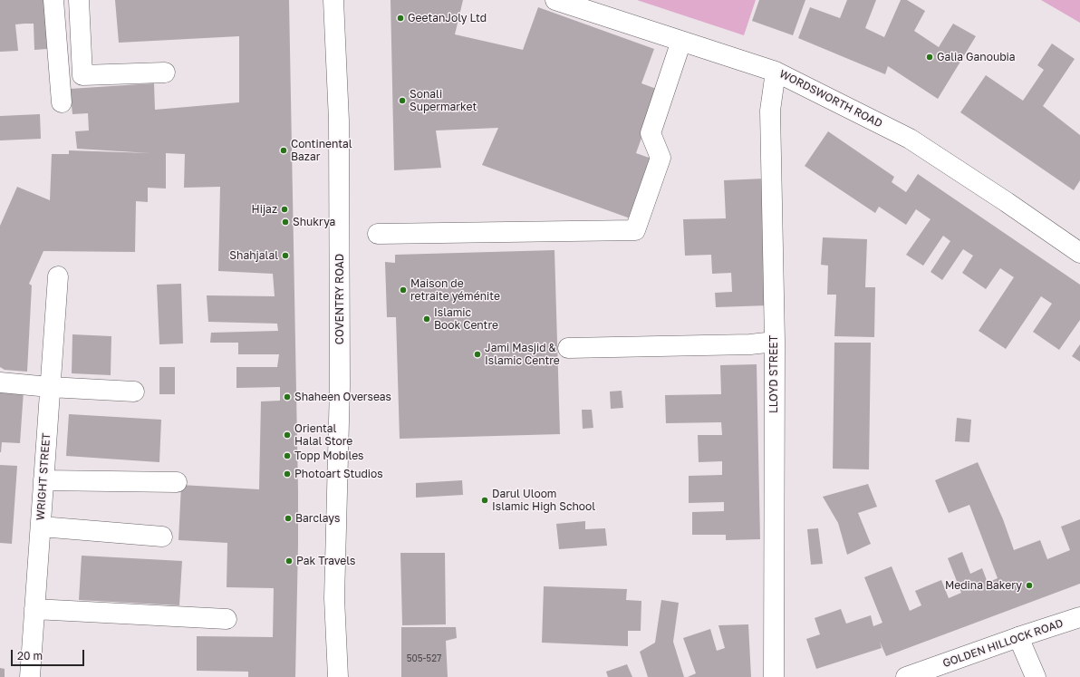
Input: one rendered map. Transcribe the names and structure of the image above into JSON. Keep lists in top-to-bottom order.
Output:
{
  "streets": {
    "street": [
      "WORDSWORTH ROAD",
      "COVENTRY ROAD",
      "LLOYD STREET",
      "WRIGHT STREET",
      "GOLDEN HILLOCK ROAD"
    ]
  },
  "crossings": [
    ["WORDSWORTH ROAD", "LLOYD STREET"]
  ],
  "places": [
    "GeetanJoly Ltd",
    "Galia Ganoubia",
    "Sonali Supermarket",
    "Continental Bazar",
    "Hijaz",
    "Shukrya",
    "Shahjalal",
    "Maison de retraite yéménite",
    "Islamic Book Centre",
    "Jami Masjid & Islamic Centre",
    "Shaheen Overseas",
    "Oriental Halal Store",
    "Topp Mobiles",
    "Photoart Studios",
    "Darul Uloom Islamic High School",
    "Barclays",
    "Pak Travels",
    "Medina Bakery"
  ],
  "house_numbers": ["505-527"],
  "scale_bar": "20 m"
}
